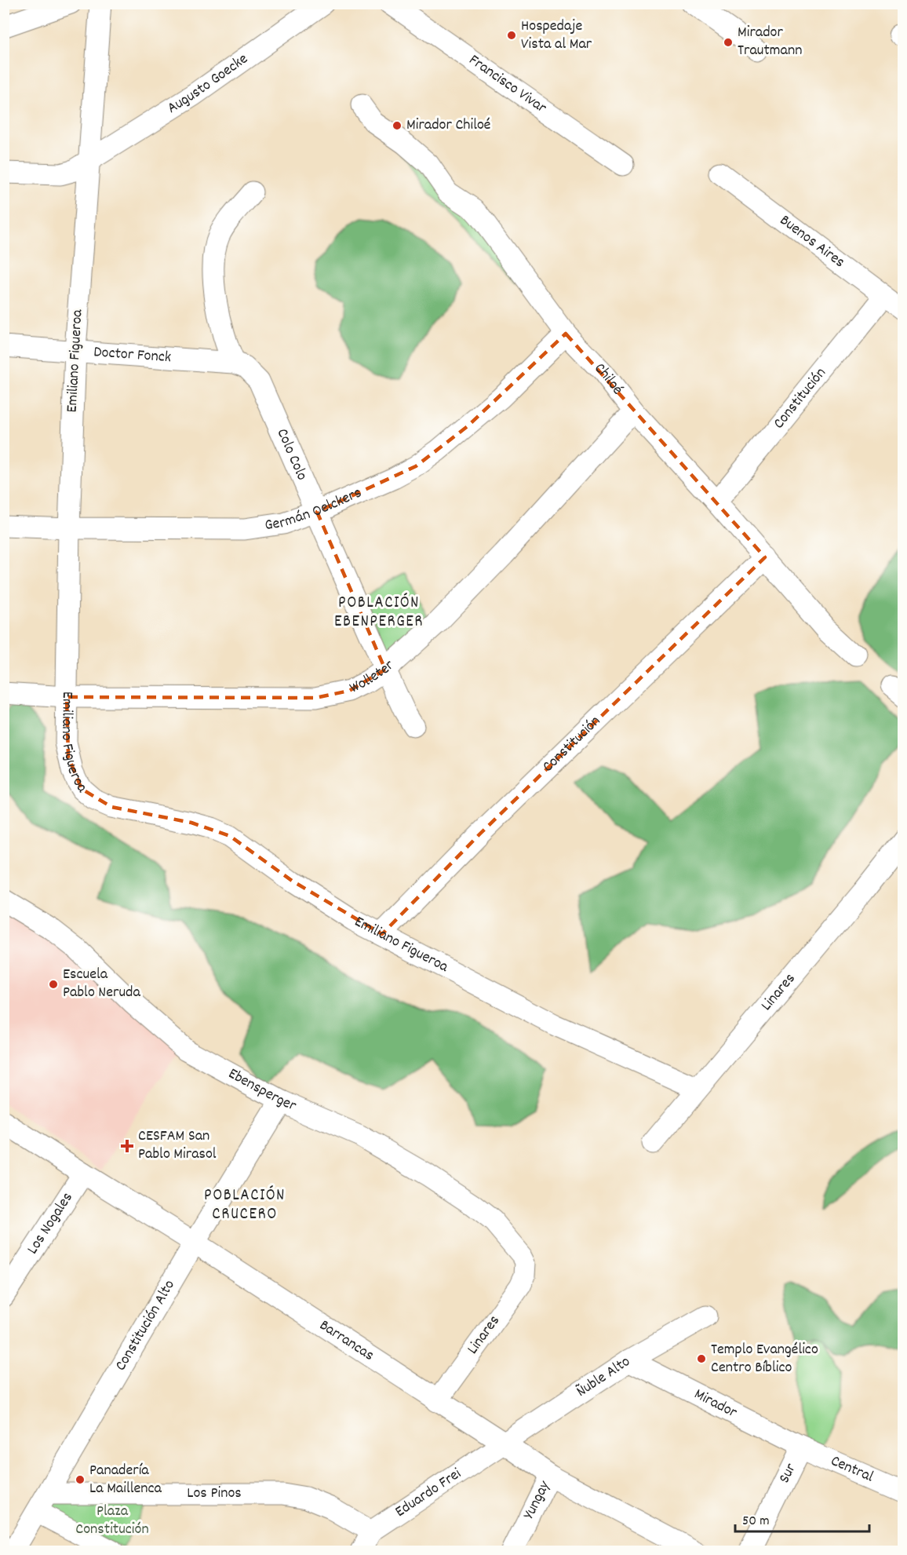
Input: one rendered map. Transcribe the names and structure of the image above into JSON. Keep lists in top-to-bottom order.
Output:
{
  "streets": {
    "street": [
      "Augusto Goecke",
      "Francisco Vivar",
      "Buenos Aires",
      "Doctor Fonck",
      "Emiliano Figueroa",
      "Chiloé",
      "Constitución",
      "Colo Colo",
      "Germán Oelckers",
      "Wolleter",
      "Linares",
      "Ebensperger",
      "Los Nogales",
      "Constitución Alto",
      "Barrancas",
      "Ñuble Alto",
      "Mirador",
      "Central",
      "Sur",
      "Los Pinos",
      "Eduardo Frei",
      "Yungay"
    ]
  },
  "crossings": [
    ["Augusto Goecke", "Emiliano Figueroa"],
    ["Buenos Aires", "Constitución"],
    ["Doctor Fonck", "Emiliano Figueroa"],
    ["Doctor Fonck", "Colo Colo"],
    ["Emiliano Figueroa", "Constitución"],
    ["Emiliano Figueroa", "Germán Oelckers"],
    ["Emiliano Figueroa", "Wolleter"],
    ["Emiliano Figueroa", "Linares"],
    ["Chiloé", "Constitución"],
    ["Chiloé", "Germán Oelckers"],
    ["Chiloé", "Wolleter"],
    ["Colo Colo", "Germán Oelckers"],
    ["Colo Colo", "Wolleter"],
    ["Linares", "Ebensperger"],
    ["Linares", "Barrancas"],
    ["Ebensperger", "Constitución Alto"],
    ["Los Nogales", "Barrancas"],
    ["Constitución Alto", "Barrancas"],
    ["Constitución Alto", "Los Pinos"],
    ["Barrancas", "Ñuble Alto"],
    ["Barrancas", "Eduardo Frei"],
    ["Barrancas", "Yungay"],
    ["Ñuble Alto", "Mirador"],
    ["Ñuble Alto", "Eduardo Frei"],
    ["Mirador", "Central"],
    ["Mirador", "Sur"],
    ["Central", "Sur"],
    ["Los Pinos", "Eduardo Frei"]
  ],
  "districts": ["POBLACIÓN EBENPERGER", "POBLACIÓN CRUCERO"],
  "parks": ["Plaza Constitución"],
  "places": {
    "other": [
      "Hospedaje Vista al Mar",
      "Mirador Trautmann",
      "Mirador Chiloé",
      "Escuela Pablo Neruda",
      "Templo Evangélico Centro Bíblico",
      "Panadería La Maillenca"
    ],
    "health": ["CESFAM San Pablo Mirasol"]
  },
  "scale_bar": "50 m"
}
